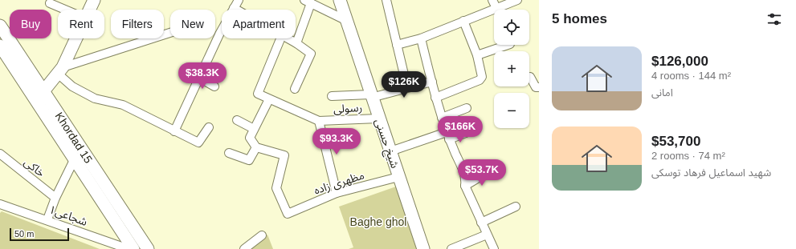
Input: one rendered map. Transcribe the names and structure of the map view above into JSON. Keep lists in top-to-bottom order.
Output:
{
  "streets": {
    "main road": ["Khordad 15", "شیخ حسنی"],
    "street": [
      "رسولی",
      "خاکی",
      "مظهری زاده",
      "شجاعی۱"
    ]
  },
  "crossings": [
    ["رسولی", "شیخ حسنی"],
    ["شیخ حسنی", "مظهری زاده"]
  ],
  "parks": ["Baghe ghol"],
  "scale_bar": "50 m",
  "page": {
    "heading": "5 homes",
    "map_buttons": ["+", "−"],
    "chip": [
      "Buy",
      "Rent",
      "Filters",
      "New",
      "Apartment"
    ],
    "list": [
      {
        "name": "$126,000",
        "note": "4 rooms · 144 m² · امانی"
      },
      {
        "name": "$53,700",
        "note": "2 rooms · 74 m² · شهید اسماعیل فرهاد توسکی"
      }
    ],
    "price": [
      "$38.3K",
      "$126K",
      "$166K",
      "$93.3K",
      "$53.7K"
    ],
    "scale": "50 m"
  }
}
